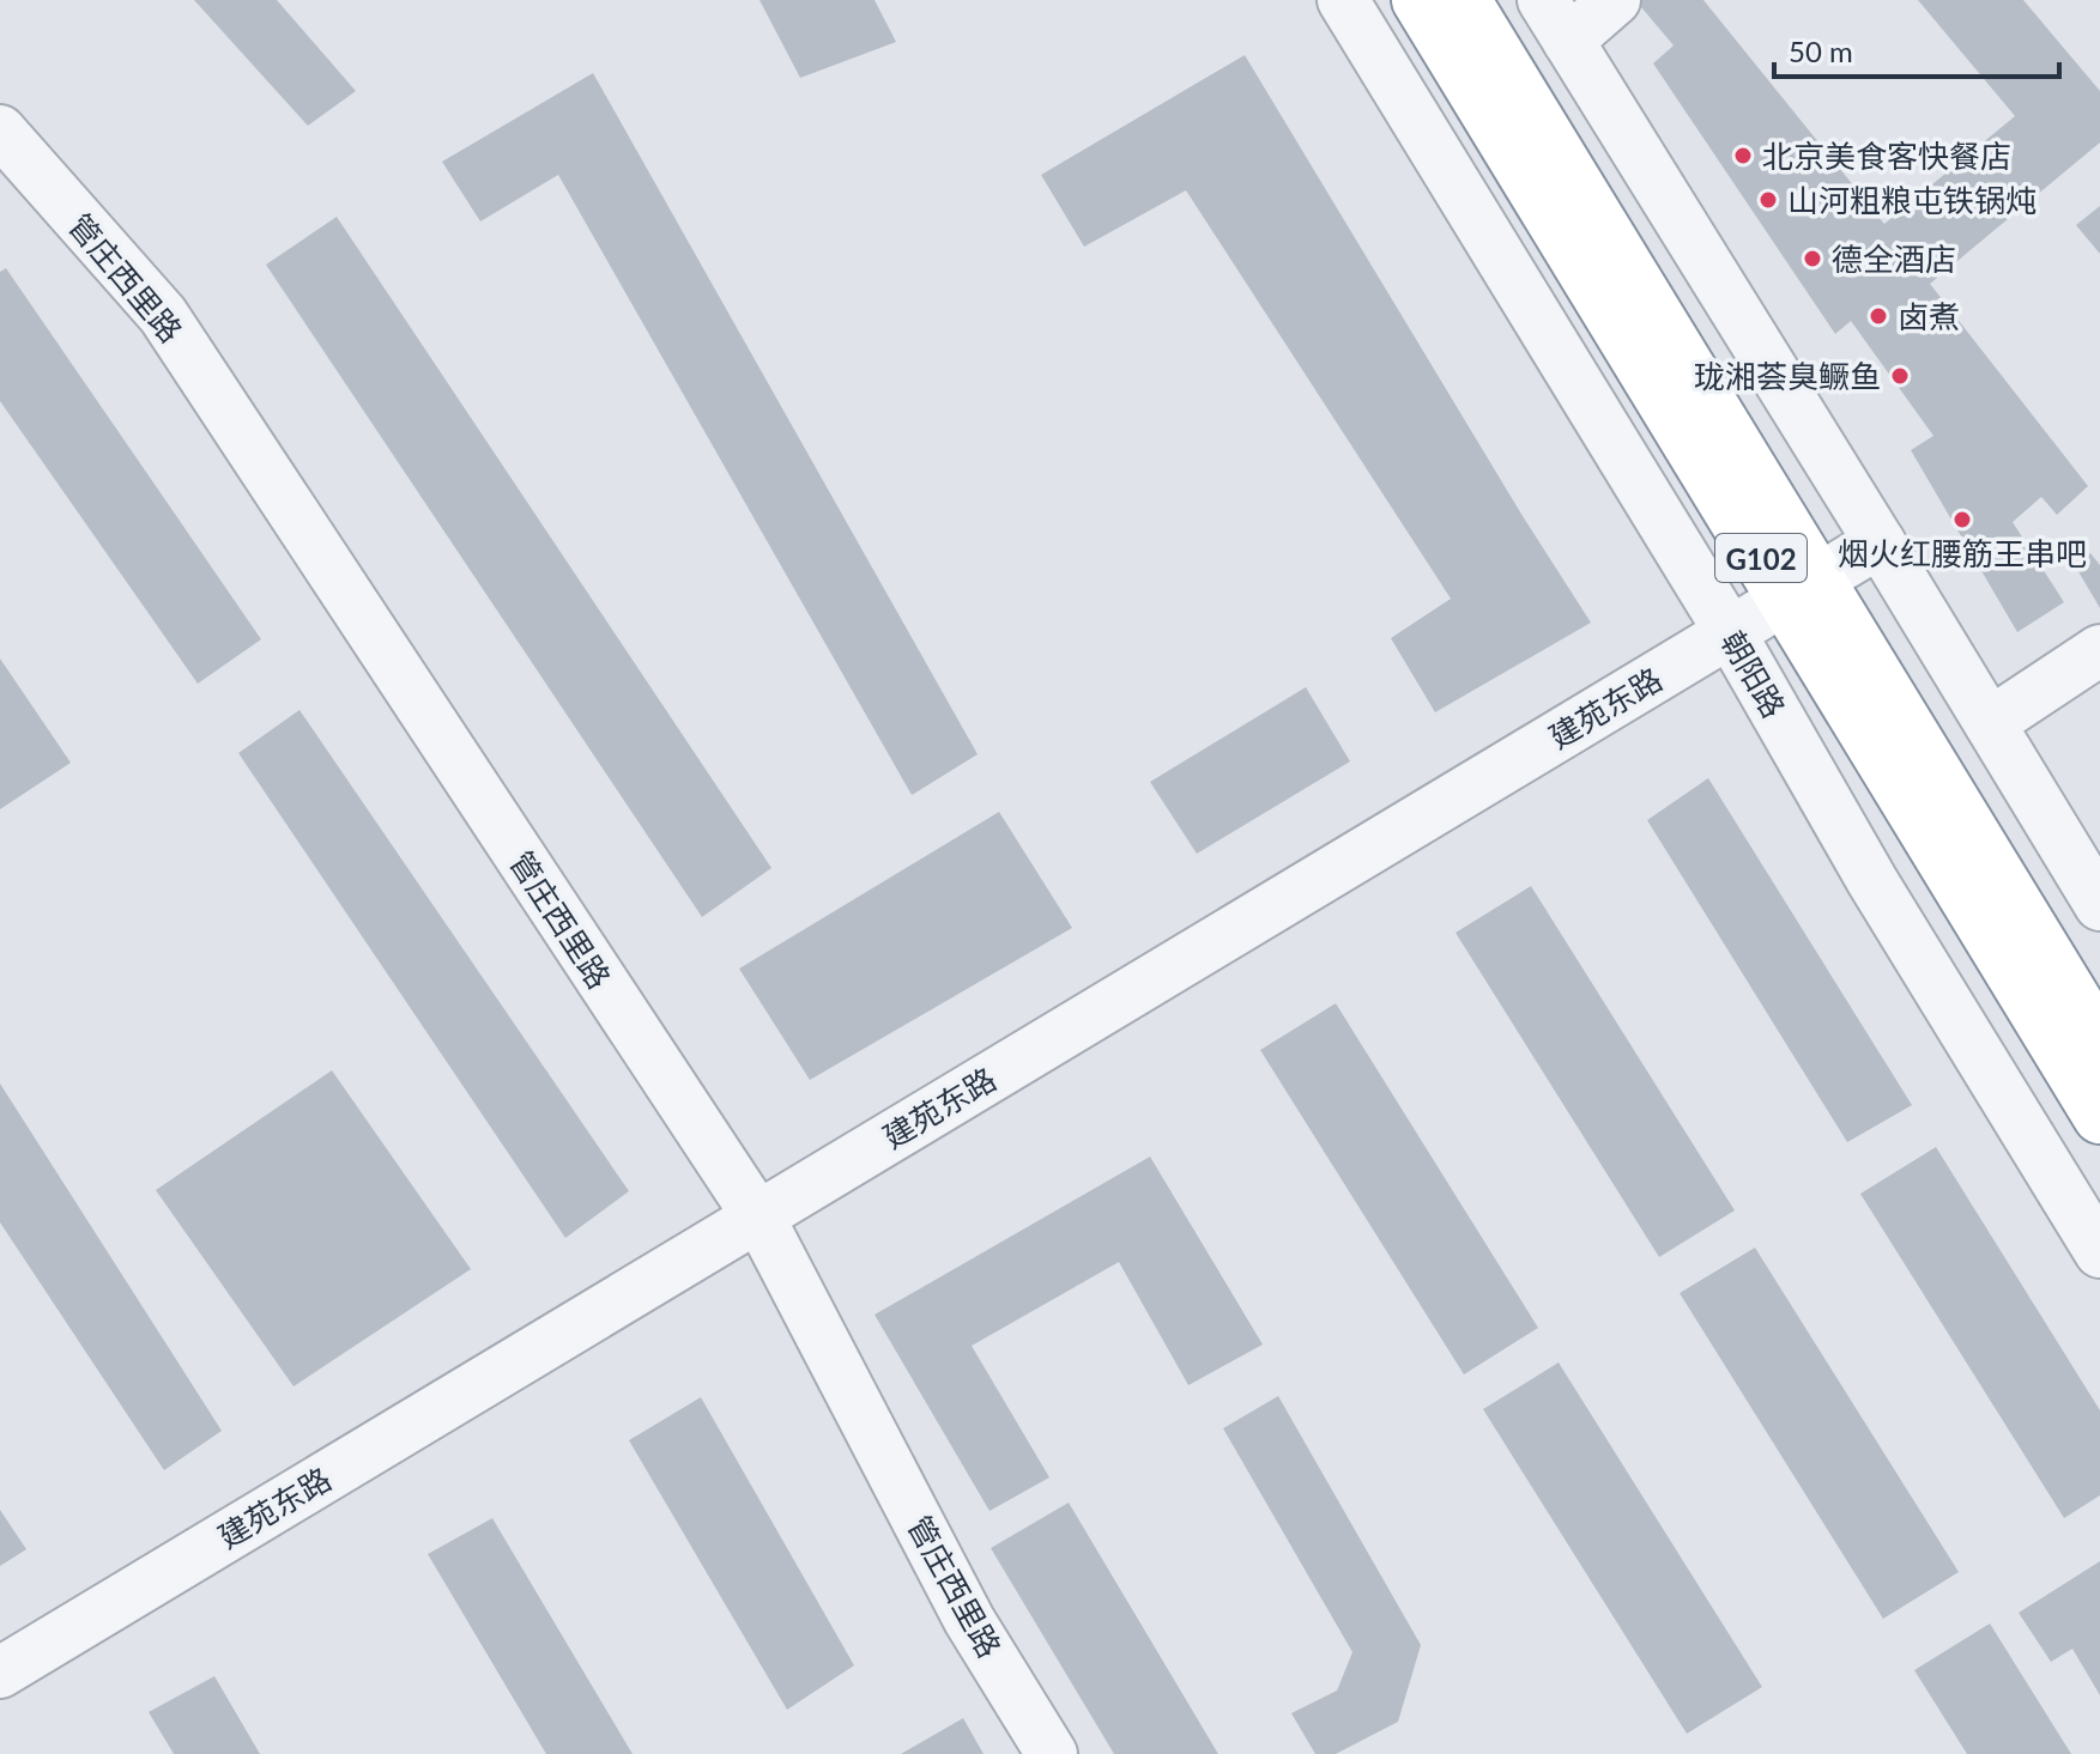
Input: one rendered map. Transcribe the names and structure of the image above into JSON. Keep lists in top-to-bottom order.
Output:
{
  "streets": {
    "highway": ["G102", "朝阳路"],
    "street": ["管庄西里路", "建苑东路"]
  },
  "crossings": [
    ["管庄西里路", "建苑东路"],
    ["朝阳路", "建苑东路"]
  ],
  "places": [
    "北京美食客快餐店",
    "山河粗粮屯铁锅炖",
    "德全酒店",
    "卤煮",
    "珑湘荟臭鳜鱼",
    "烟火红腰筋王串吧"
  ],
  "scale_bar": "50 m"
}
